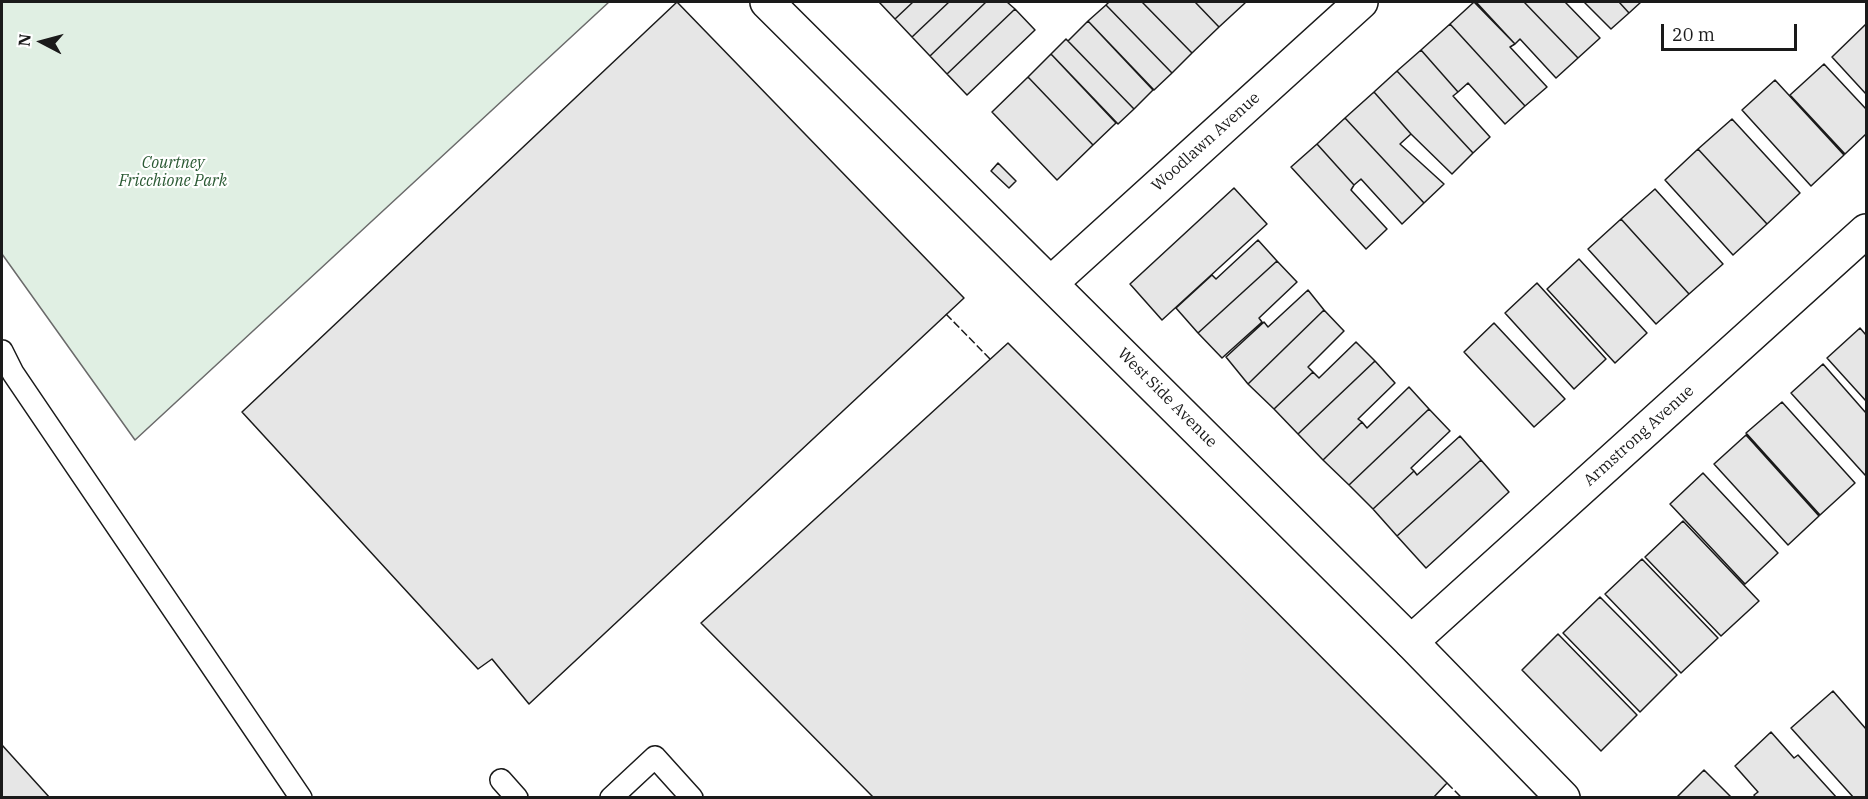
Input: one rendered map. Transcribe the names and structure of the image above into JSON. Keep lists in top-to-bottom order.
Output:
{
  "streets": {
    "main road": ["Woodlawn Avenue", "West Side Avenue", "Armstrong Avenue"]
  },
  "crossings": [
    ["Woodlawn Avenue", "West Side Avenue"],
    ["West Side Avenue", "Armstrong Avenue"]
  ],
  "parks": ["Courtney Fricchione Park"],
  "scale_bar": "20 m",
  "north": "left"
}
